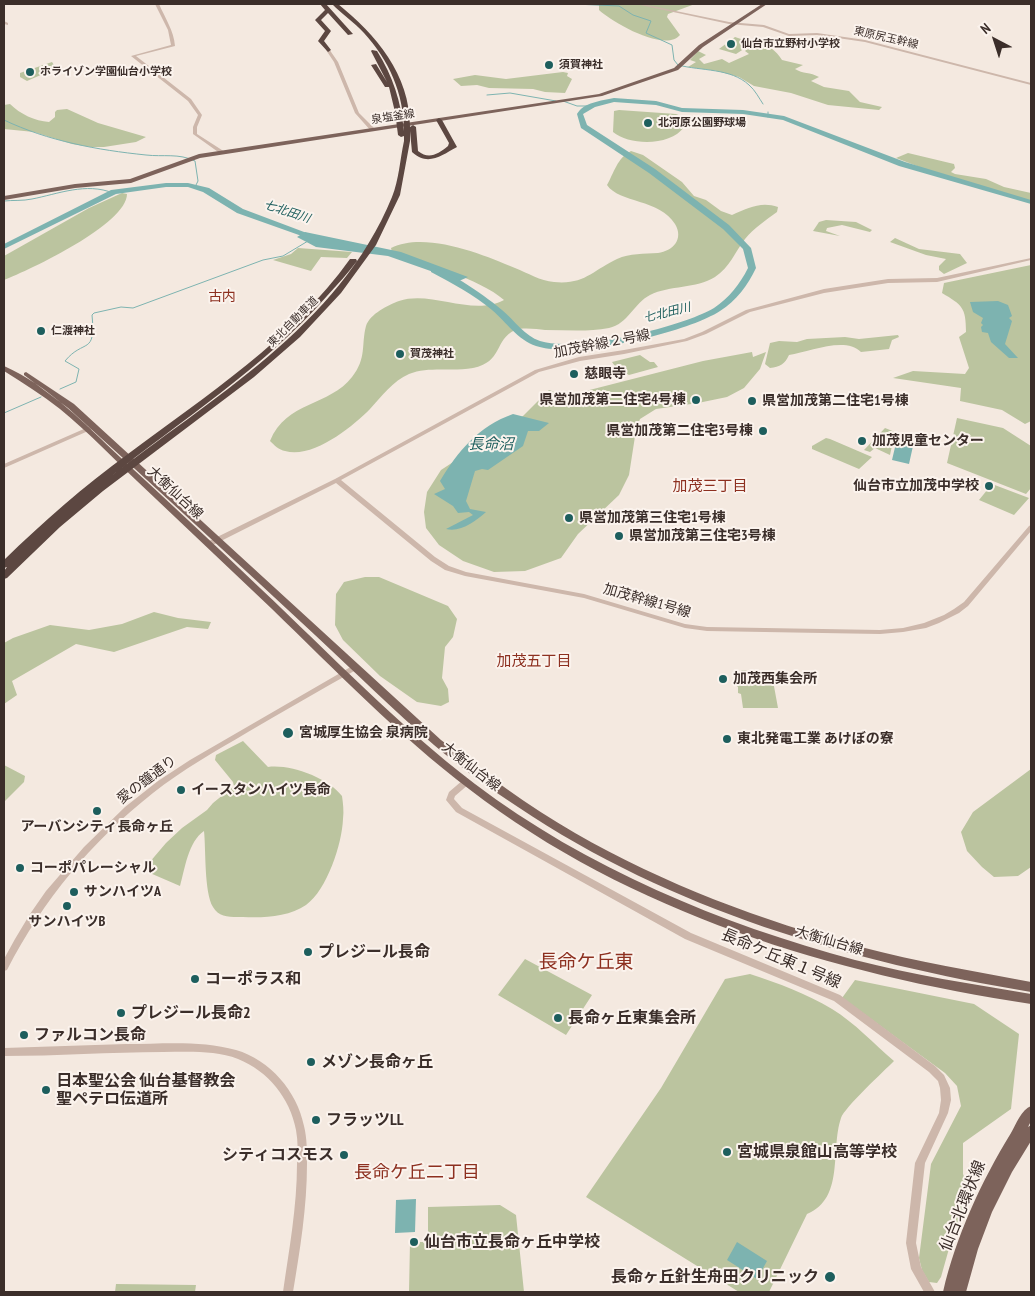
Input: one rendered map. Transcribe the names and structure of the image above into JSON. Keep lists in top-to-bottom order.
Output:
{
  "streets": {
    "highway": ["東北自動車道"],
    "main road": ["泉塩釜線", "大衡仙台線", "仙台北環状線"],
    "street": [
      "東原尻玉幹線",
      "加茂幹線２号線",
      "加茂幹線1号線",
      "愛の鐘通り",
      "長命ケ丘東１号線"
    ]
  },
  "crossings": [
    ["東原尻玉幹線", "泉塩釜線"],
    ["加茂幹線２号線", "大衡仙台線"],
    ["加茂幹線２号線", "加茂幹線1号線"],
    ["大衡仙台線", "愛の鐘通り"],
    ["大衡仙台線", "長命ケ丘東１号線"]
  ],
  "districts": [
    "古内",
    "加茂三丁目",
    "加茂五丁目",
    "長命ケ丘東",
    "長命ケ丘二丁目"
  ],
  "water": ["七北田川", "長命沼"],
  "places": [
    "仙台市立野村小学校",
    "須賀神社",
    "ホライゾン学園仙台小学校",
    "北河原公園野球場",
    "仁渡神社",
    "賀茂神社",
    "慈眼寺",
    "県営加茂第二住宅4号棟",
    "県営加茂第二住宅1号棟",
    "県営加茂第二住宅3号棟",
    "加茂児童センター",
    "仙台市立加茂中学校",
    "県営加茂第三住宅1号棟",
    "県営加茂第三住宅3号棟",
    "加茂西集会所",
    "宮城厚生協会 泉病院",
    "東北発電工業 あけぼの寮",
    "イースタンハイツ長命",
    "アーバンシティ長命ヶ丘",
    "コーポパレーシャル",
    "サンハイツA",
    "サンハイツB",
    "プレジール長命",
    "コーポラス和",
    "プレジール長命2",
    "長命ヶ丘東集会所",
    "ファルコン長命",
    "メゾン長命ヶ丘",
    "日本聖公会 仙台基督教会 聖ペテロ伝道所",
    "フラッツLL",
    "宮城県泉館山高等学校",
    "シティコスモス",
    "仙台市立長命ヶ丘中学校",
    "長命ヶ丘針生舟田クリニック"
  ],
  "north": "top left"
}
